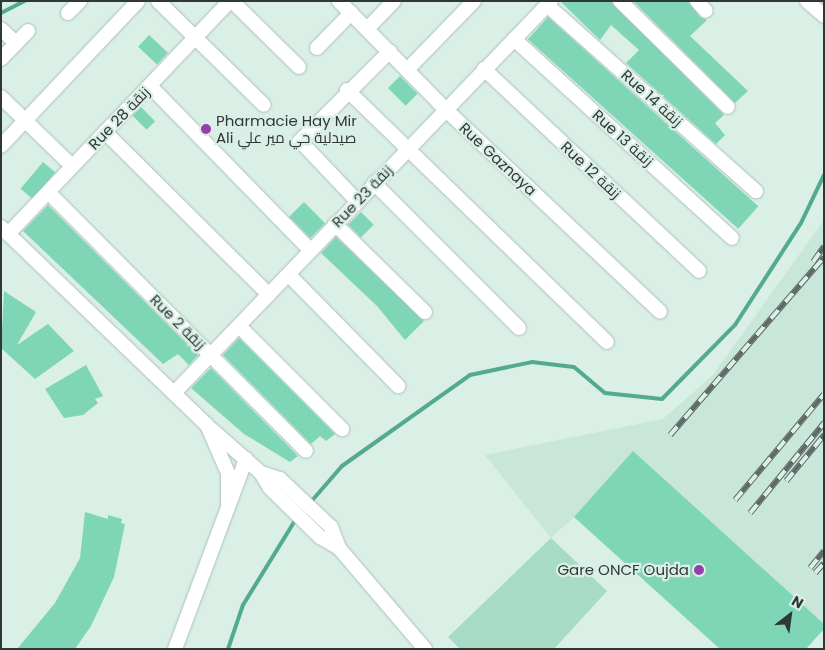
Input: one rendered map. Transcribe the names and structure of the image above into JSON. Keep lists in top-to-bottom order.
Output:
{
  "streets": {
    "street": [
      "Rue 14 زنقة",
      "Rue 28 زنقة",
      "Rue 13 زنقة",
      "Rue Gaznaya",
      "Rue 12 زنقة",
      "Rue 23 زنقة",
      "Rue 2 زنقة"
    ]
  },
  "crossings": [
    ["Rue 14 زنقة", "Rue 23 زنقة"],
    ["Rue 28 زنقة", "Rue 2 زنقة"],
    ["Rue 13 زنقة", "Rue 23 زنقة"],
    ["Rue Gaznaya", "Rue 23 زنقة"],
    ["Rue 12 زنقة", "Rue 23 زنقة"],
    ["Rue 23 زنقة", "Rue 2 زنقة"]
  ],
  "places": ["Pharmacie Hay Mir Ali صيدلية حي مير علي", "Gare ONCF Oujda"],
  "north": "top right"
}
